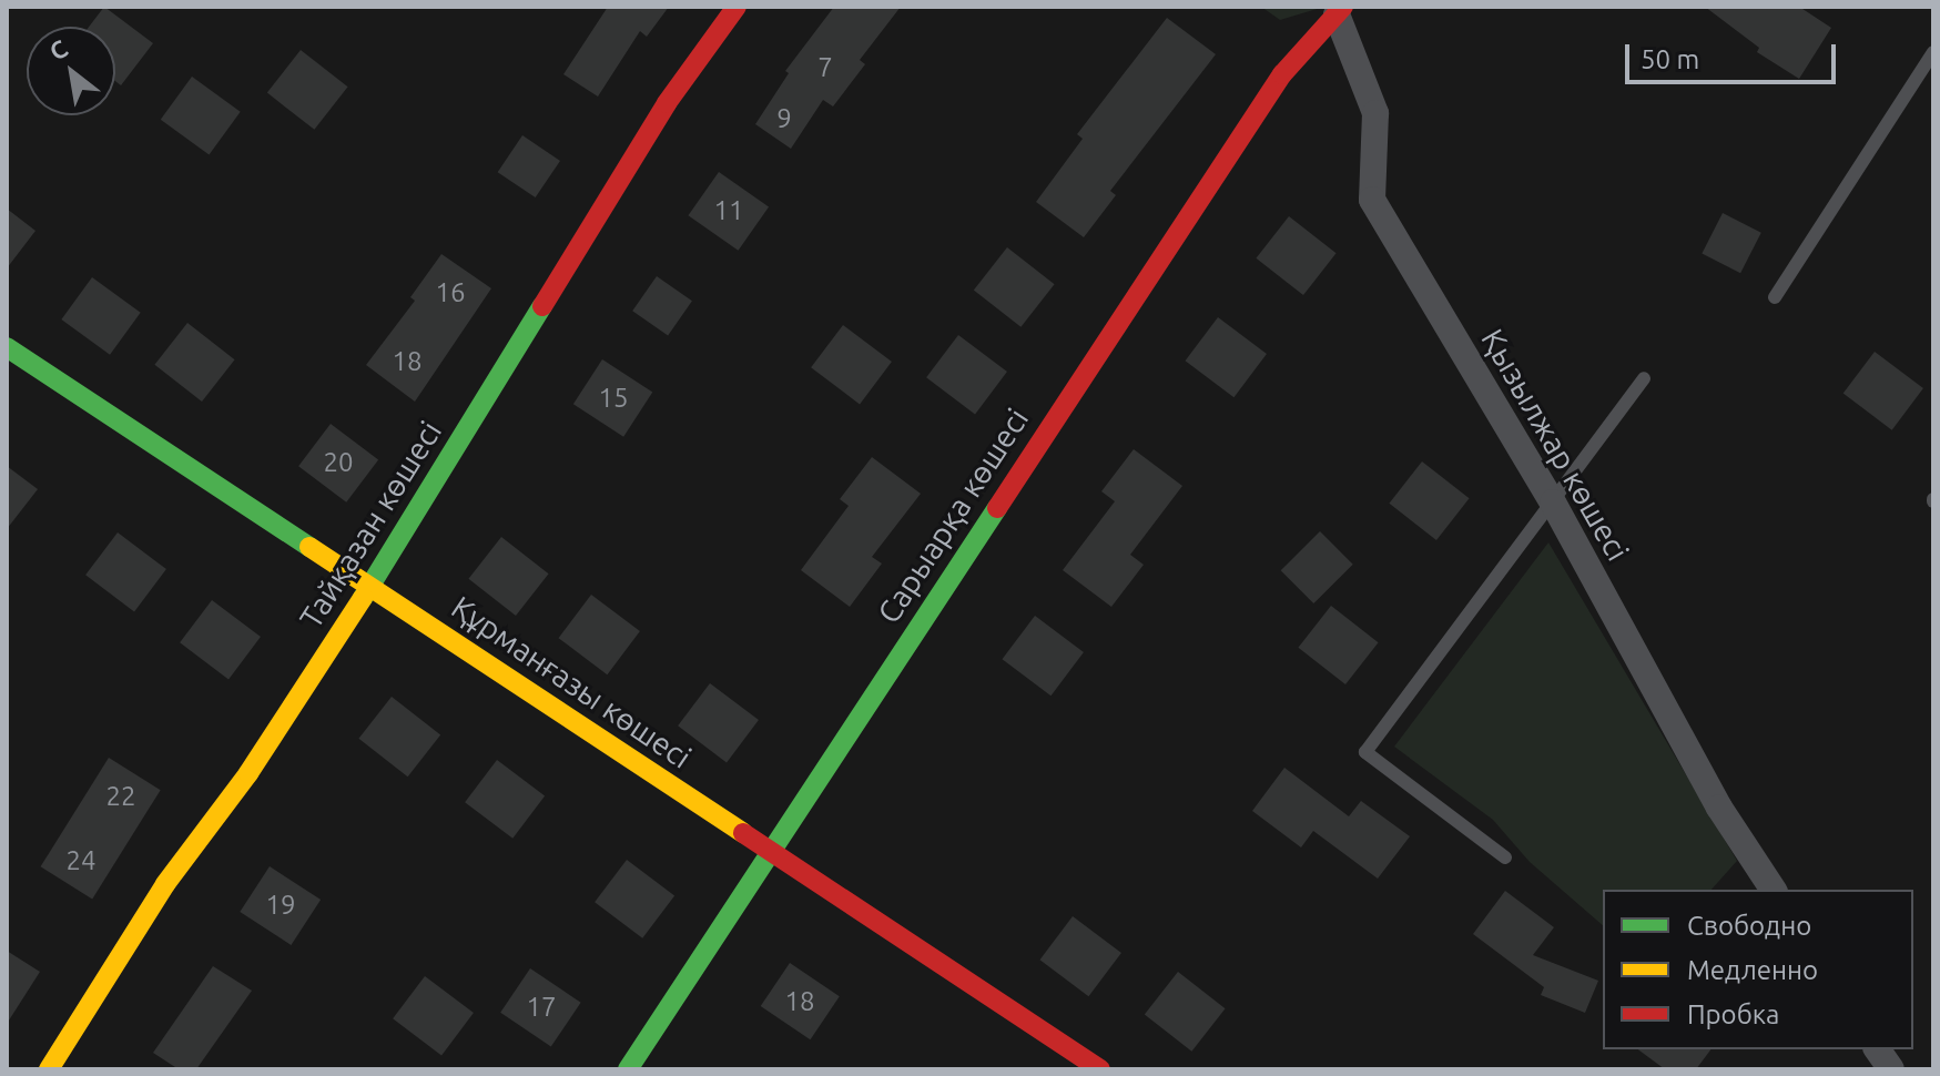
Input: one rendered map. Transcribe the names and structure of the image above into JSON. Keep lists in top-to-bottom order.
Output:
{
  "streets": {
    "street": [
      "Қызылжар көшесі",
      "Сарыарқа көшесі",
      "Тайқазан көшесі",
      "Құрманғазы көшесі"
    ]
  },
  "crossings": [
    ["Қызылжар көшесі", "Сарыарқа көшесі"],
    ["Сарыарқа көшесі", "Құрманғазы көшесі"],
    ["Тайқазан көшесі", "Құрманғазы көшесі"]
  ],
  "house_numbers": [
    "7",
    "9",
    "11",
    "16",
    "18",
    "15",
    "20",
    "22",
    "24",
    "19",
    "18",
    "17"
  ],
  "legend": ["Свободно", "Медленно", "Пробка"],
  "scale_bar": "50 m",
  "north": "top left"
}
